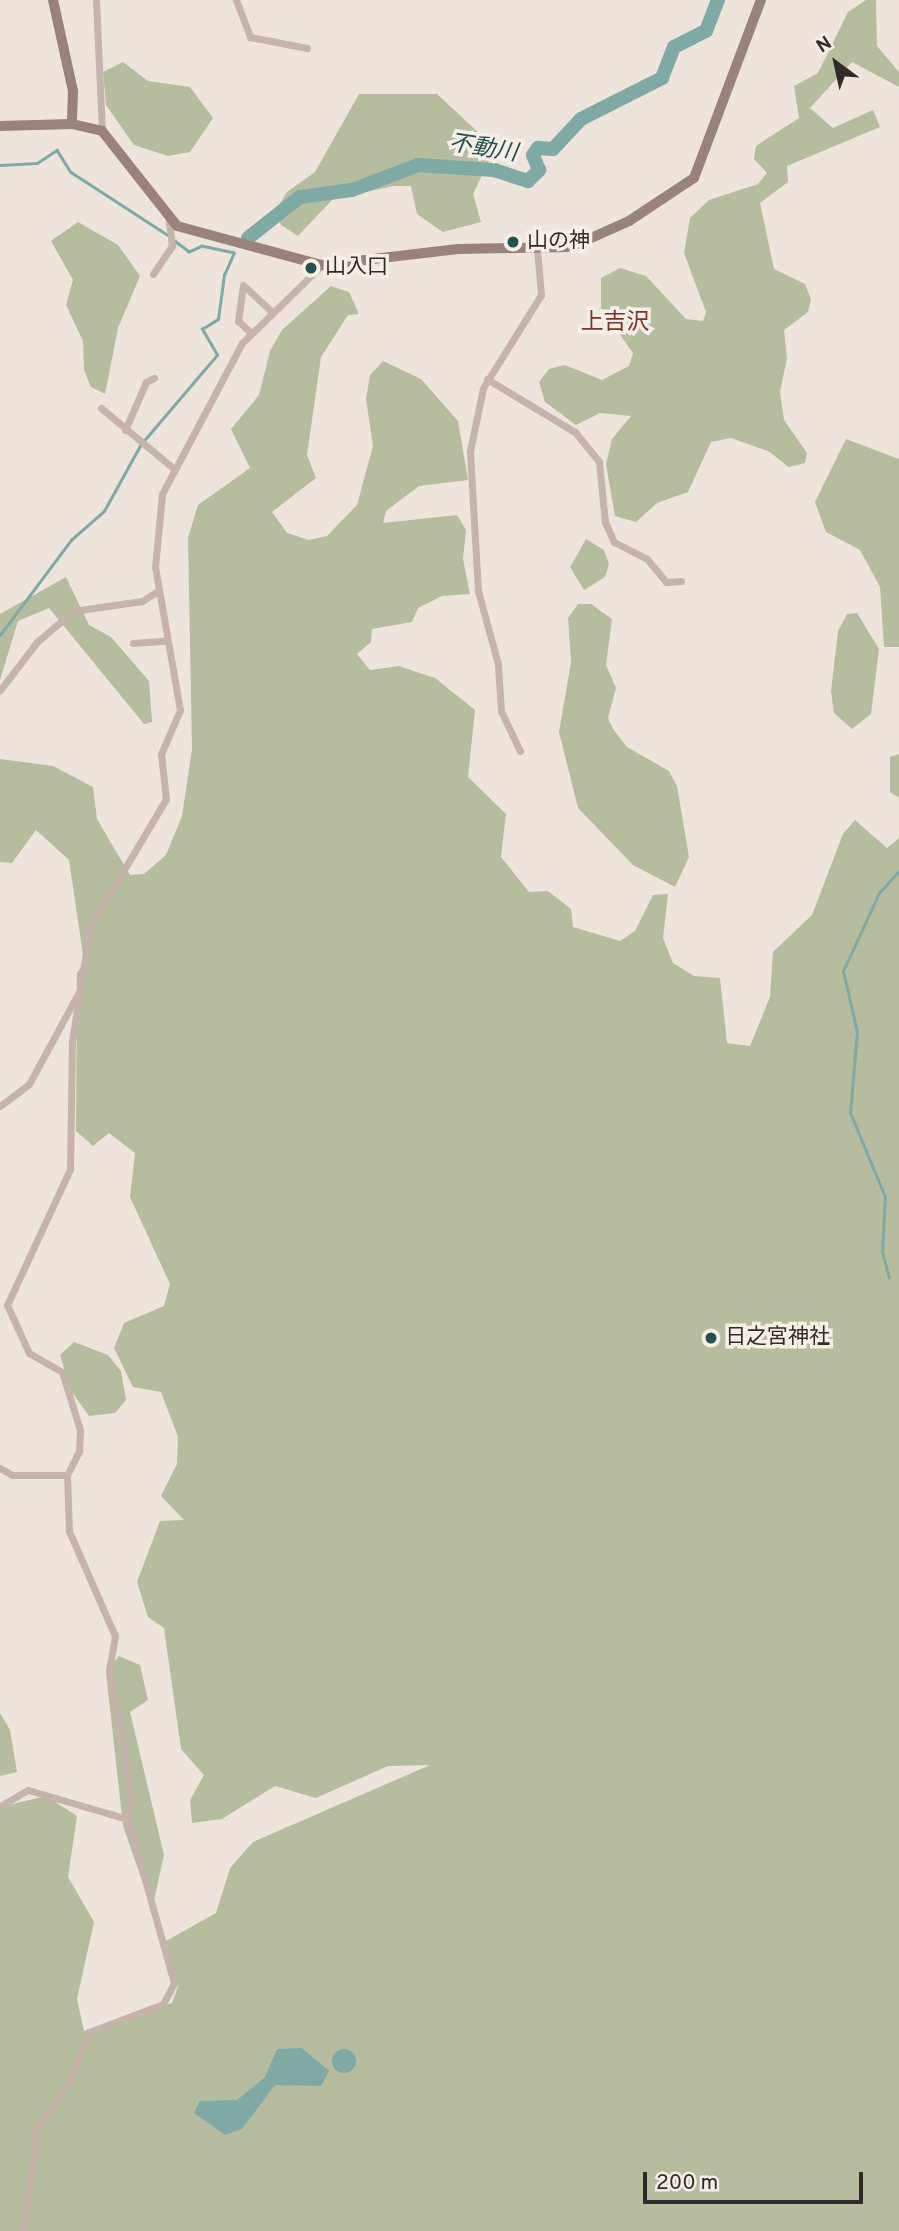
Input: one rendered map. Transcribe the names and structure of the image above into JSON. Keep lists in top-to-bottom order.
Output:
{
  "districts": ["上吉沢"],
  "water": ["不動川"],
  "places": ["山の神", "山入口", "日之宮神社"],
  "scale_bar": "200 m",
  "north": "top left"
}
